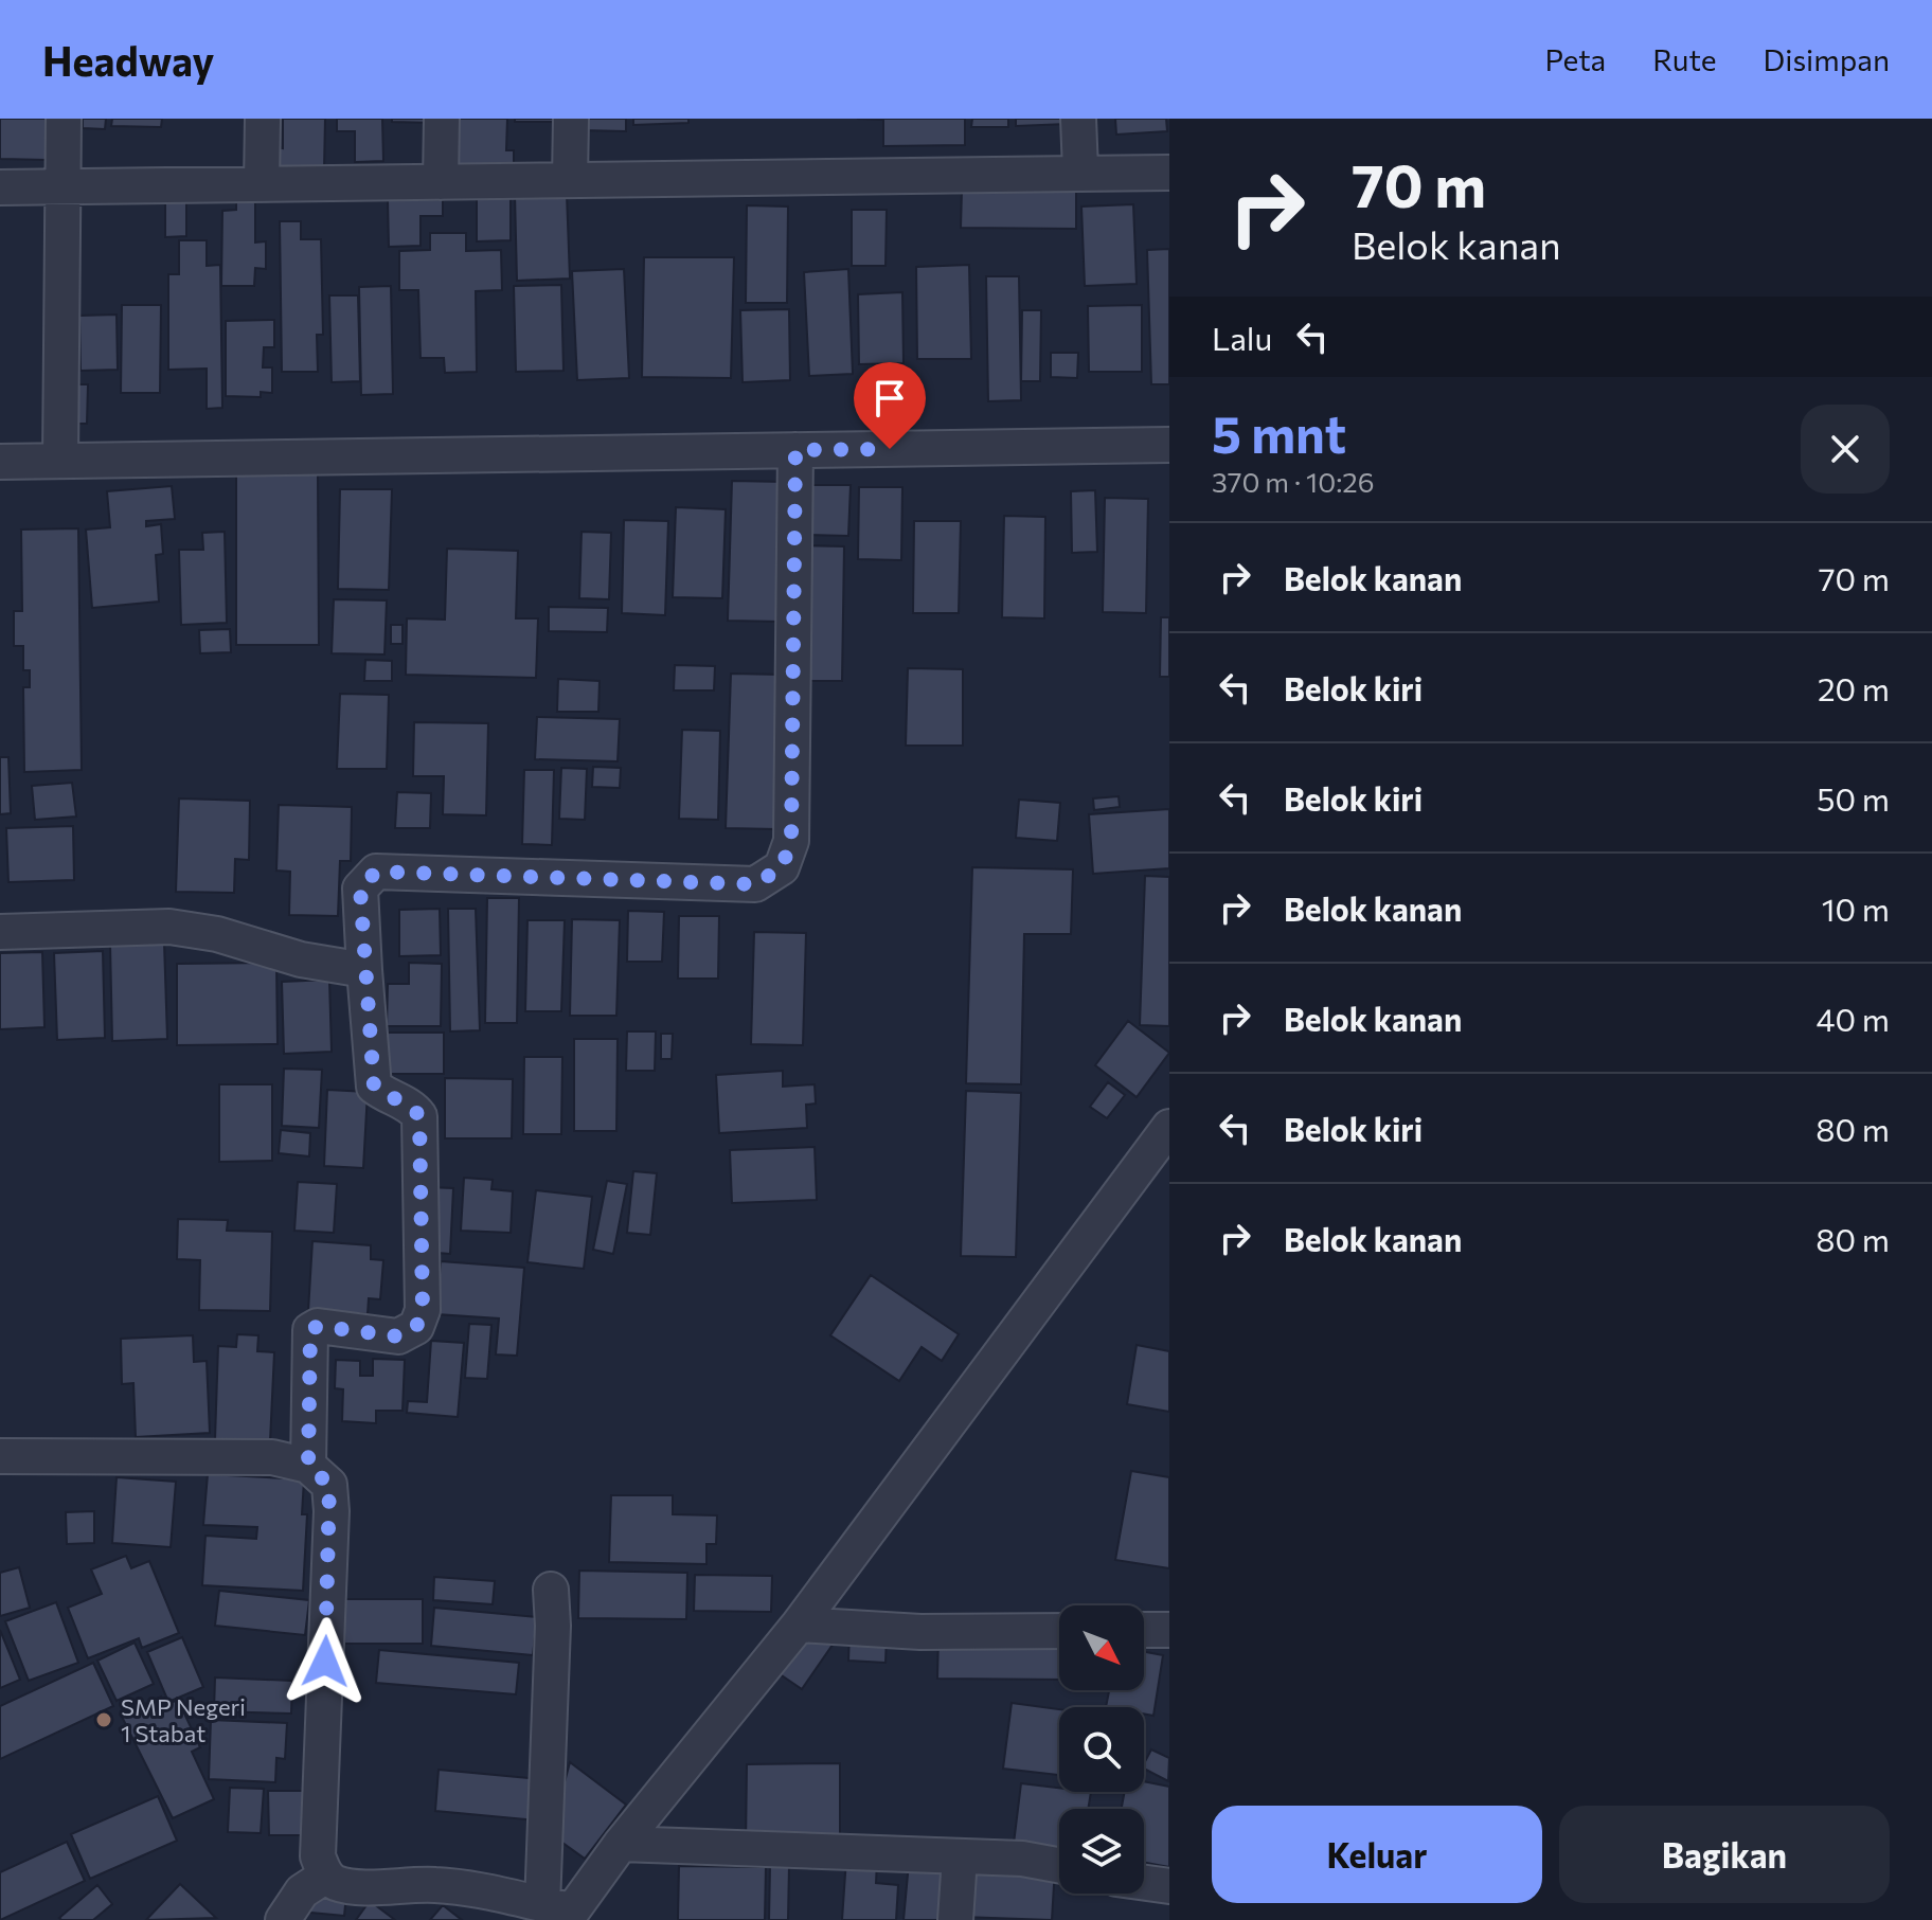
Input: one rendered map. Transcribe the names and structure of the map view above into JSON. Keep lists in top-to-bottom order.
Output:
{
  "places": ["SMP Negeri 1 Stabat"],
  "north": "bottom right",
  "page": {
    "header": "Headway",
    "nav": ["Peta", "Rute", "Disimpan"],
    "turn": ["70 m", "Belok kanan"],
    "then": "Lalu",
    "heading": ["5 mnt", "370 m · 10:26"],
    "list": [
      {
        "name": "Belok kanan",
        "value": "70 m"
      },
      {
        "name": "Belok kiri",
        "value": "20 m"
      },
      {
        "name": "Belok kiri",
        "value": "50 m"
      },
      {
        "name": "Belok kanan",
        "value": "10 m"
      },
      {
        "name": "Belok kanan",
        "value": "40 m"
      },
      {
        "name": "Belok kiri",
        "value": "80 m"
      },
      {
        "name": "Belok kanan",
        "value": "80 m"
      }
    ],
    "buttons": ["Keluar", "Bagikan"]
  }
}
